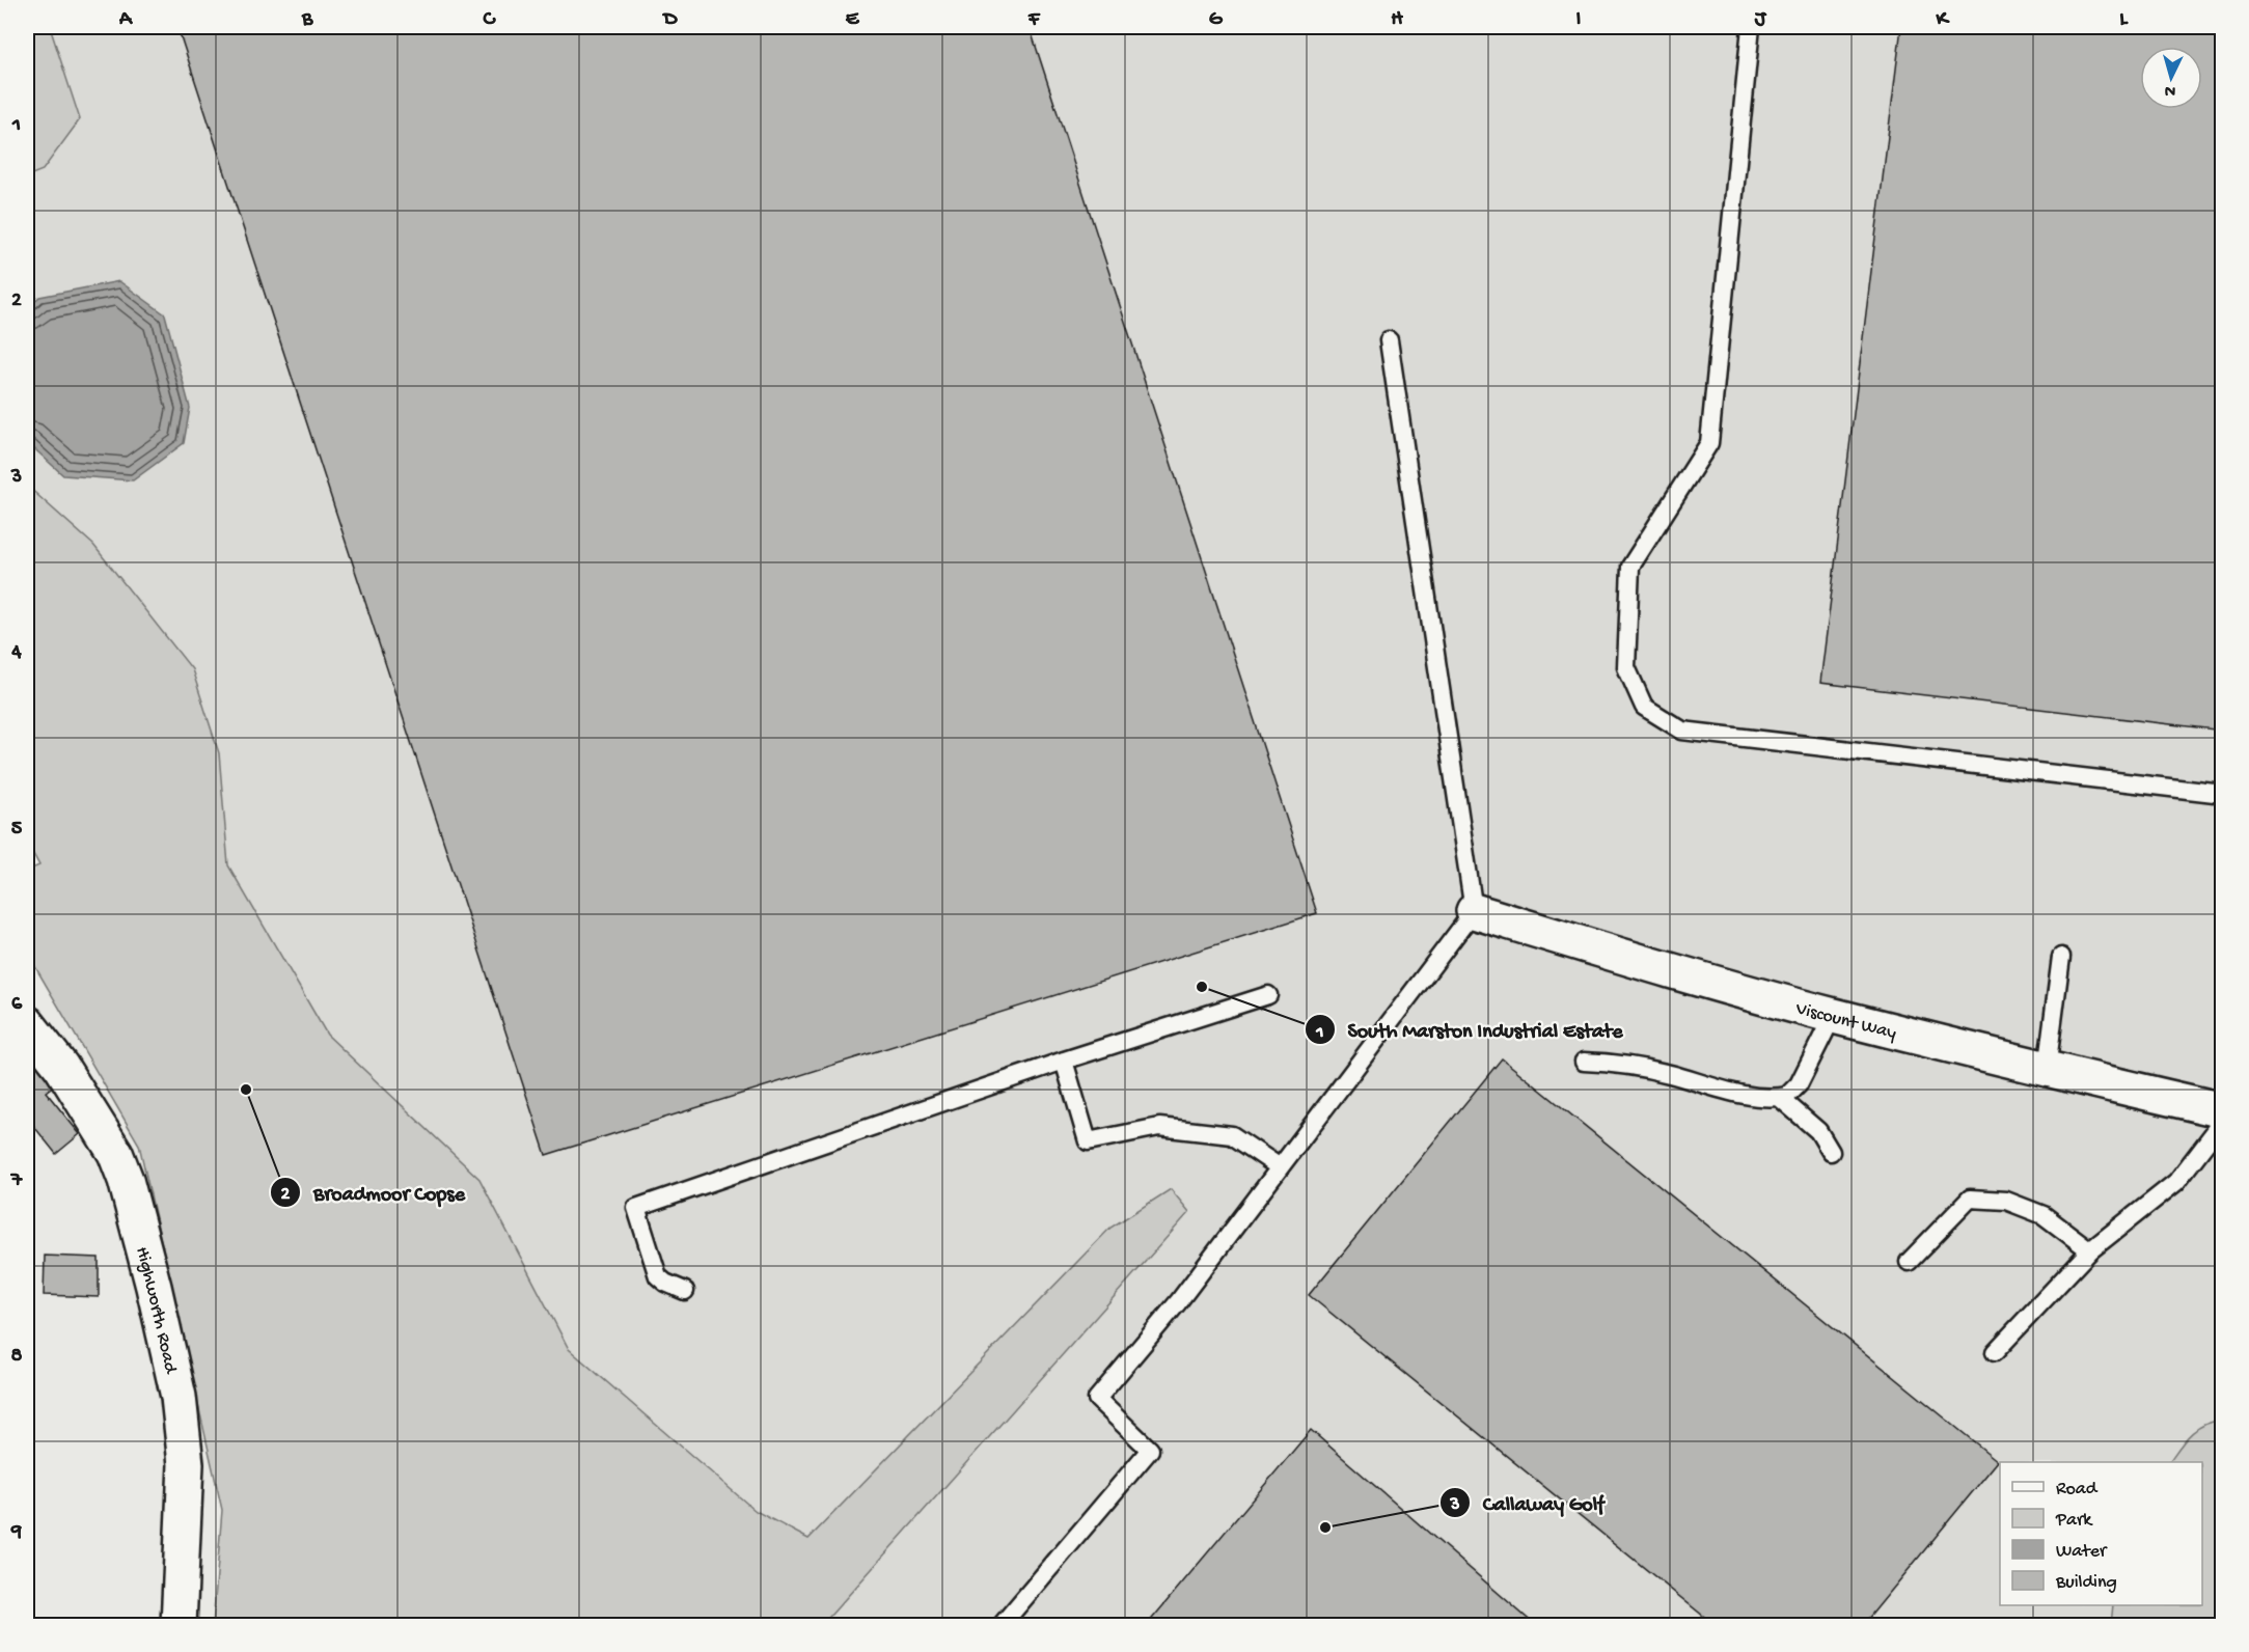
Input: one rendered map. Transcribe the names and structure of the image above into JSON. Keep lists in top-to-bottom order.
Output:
{
  "streets": {
    "street": ["Viscount Way", "Highworth Road"]
  },
  "places": ["South Marston Industrial Estate", "Broadmoor Copse", "Callaway Golf"],
  "legend": [
    "Road",
    "Park",
    "Water",
    "Building"
  ],
  "north": "bottom",
  "grid": {
    "columns": [
      "A",
      "B",
      "C",
      "D",
      "E",
      "F",
      "G",
      "H",
      "I",
      "J",
      "K",
      "L"
    ],
    "rows": [
      "1",
      "2",
      "3",
      "4",
      "5",
      "6",
      "7",
      "8",
      "9"
    ]
  }
}
